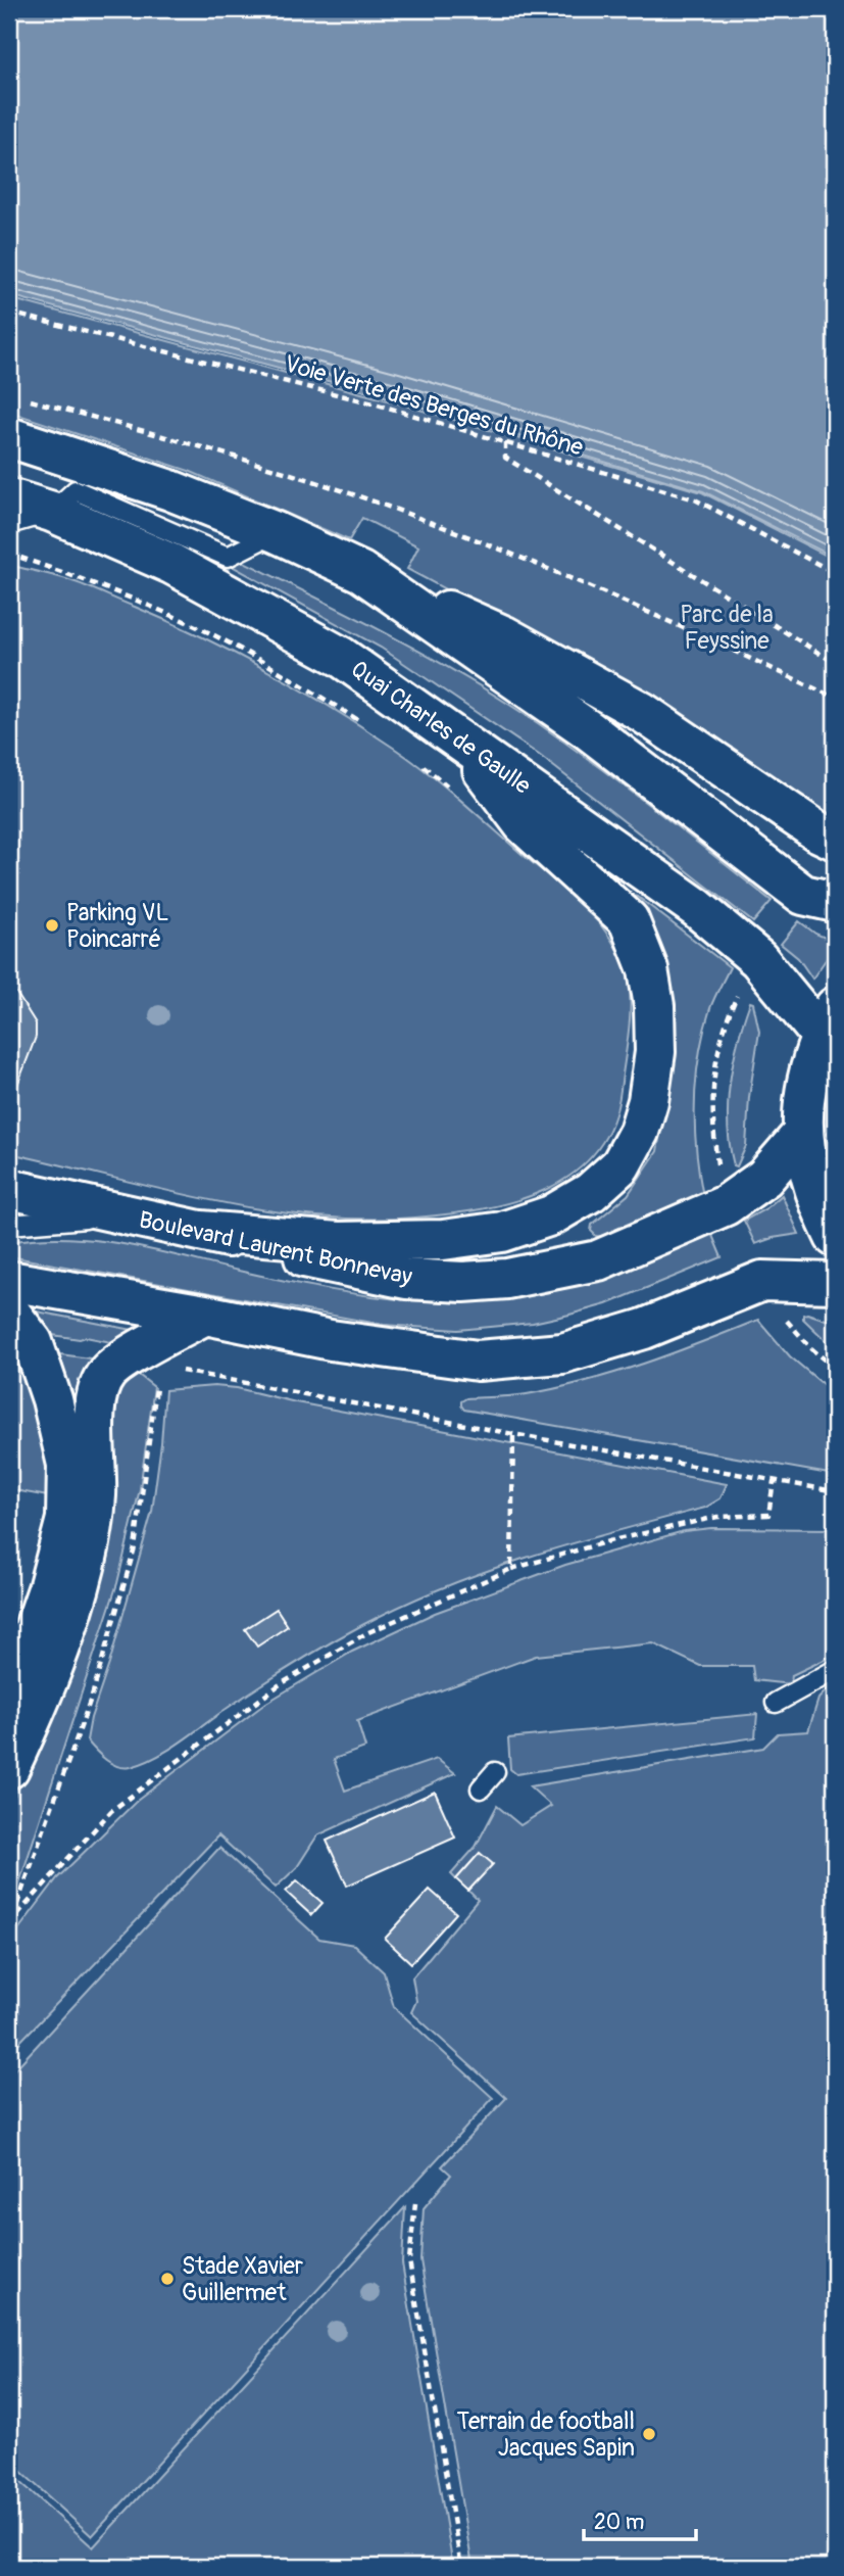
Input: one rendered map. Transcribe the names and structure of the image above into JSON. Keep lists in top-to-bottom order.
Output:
{
  "streets": {
    "main road": ["Quai Charles de Gaulle", "Boulevard Laurent Bonnevay"],
    "path": ["Voie Verte des Berges du Rhône"]
  },
  "parks": ["Parc de la Feyssine"],
  "places": ["Parking VL Poincarré", "Stade Xavier Guillermet", "Terrain de football Jacques Sapin"],
  "scale_bar": "20 m"
}
